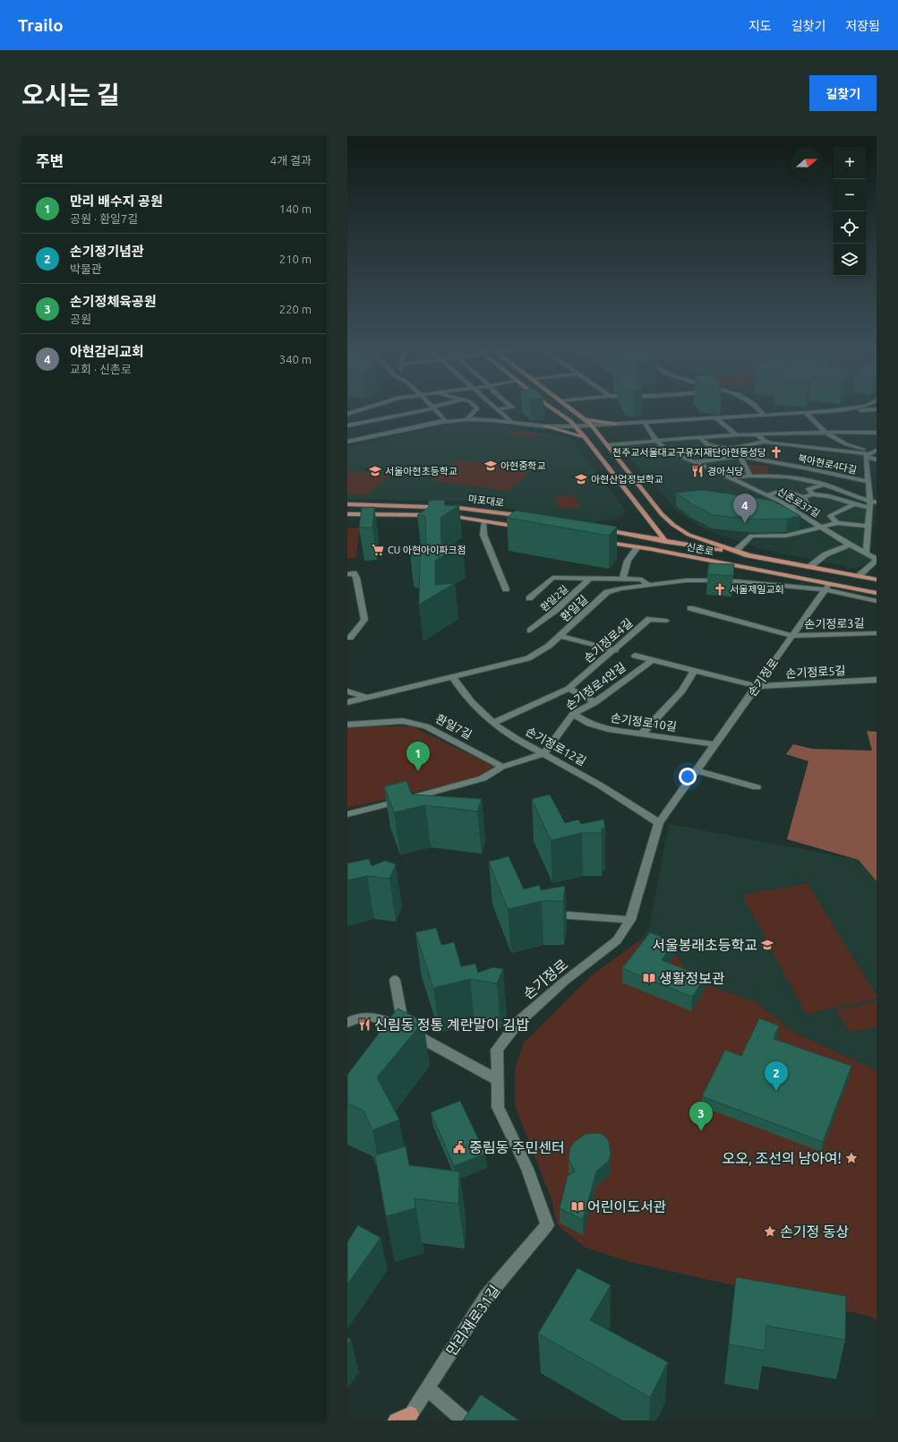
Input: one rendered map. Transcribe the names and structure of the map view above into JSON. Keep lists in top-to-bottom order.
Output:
{
  "streets": {
    "main road": ["마포대로", "신촌로"],
    "street": [
      "북아현로4다길",
      "신촌로37길",
      "환일2길",
      "환일길",
      "손기정로3길",
      "손기정로4길",
      "손기정로5길",
      "손기정로",
      "손기정로4안길",
      "손기정로10길",
      "환일7길",
      "손기정로12길",
      "만리재로31길"
    ]
  },
  "crossings": [
    ["북아현로4다길", "신촌로37길"],
    ["신촌로", "환일길"],
    ["신촌로", "손기정로"],
    ["환일2길", "환일길"],
    ["환일길", "손기정로"],
    ["환일길", "손기정로12길"],
    ["손기정로3길", "손기정로"],
    ["손기정로4길", "손기정로12길"],
    ["손기정로5길", "손기정로"],
    ["손기정로5길", "손기정로4안길"],
    ["손기정로", "손기정로10길"],
    ["손기정로", "손기정로12길"],
    ["손기정로", "만리재로31길"],
    ["손기정로4안길", "손기정로10길"],
    ["손기정로4안길", "손기정로12길"]
  ],
  "places": {
    "church": ["천주교서울대교구유지재단아현동성당", "서울제일교회"],
    "school or university": [
      "아현중학교",
      "서울아현초등학교",
      "아현산업정보학교",
      "서울봉래초등학교"
    ],
    "restaurant": ["경아식당", "신림동 정통 계란말이 김밥"],
    "supermarket": ["CU 아현아이파크점"],
    "library": ["생활정보관", "어린이도서관"],
    "public building": ["중림동 주민센터"],
    "place": ["오오, 조선의 남아여!", "손기정 동상"]
  },
  "north": "right",
  "page": {
    "header": "Trailo",
    "nav": ["지도", "길찾기", "저장됨"],
    "title": "오시는 길",
    "buttons": "길찾기",
    "heading": ["주변", "4개 결과"],
    "map_buttons": ["+", "−"],
    "list": [
      {
        "mark": "1",
        "name": "만리 배수지 공원",
        "note": "공원 · 환일7길",
        "value": "140 m"
      },
      {
        "mark": "2",
        "name": "손기정기념관",
        "note": "박물관",
        "value": "210 m"
      },
      {
        "mark": "3",
        "name": "손기정체육공원",
        "note": "공원",
        "value": "220 m"
      },
      {
        "mark": "4",
        "name": "아현감리교회",
        "note": "교회 · 신촌로",
        "value": "340 m"
      }
    ],
    "pins": [
      "4",
      "1",
      "2",
      "3"
    ]
  }
}
